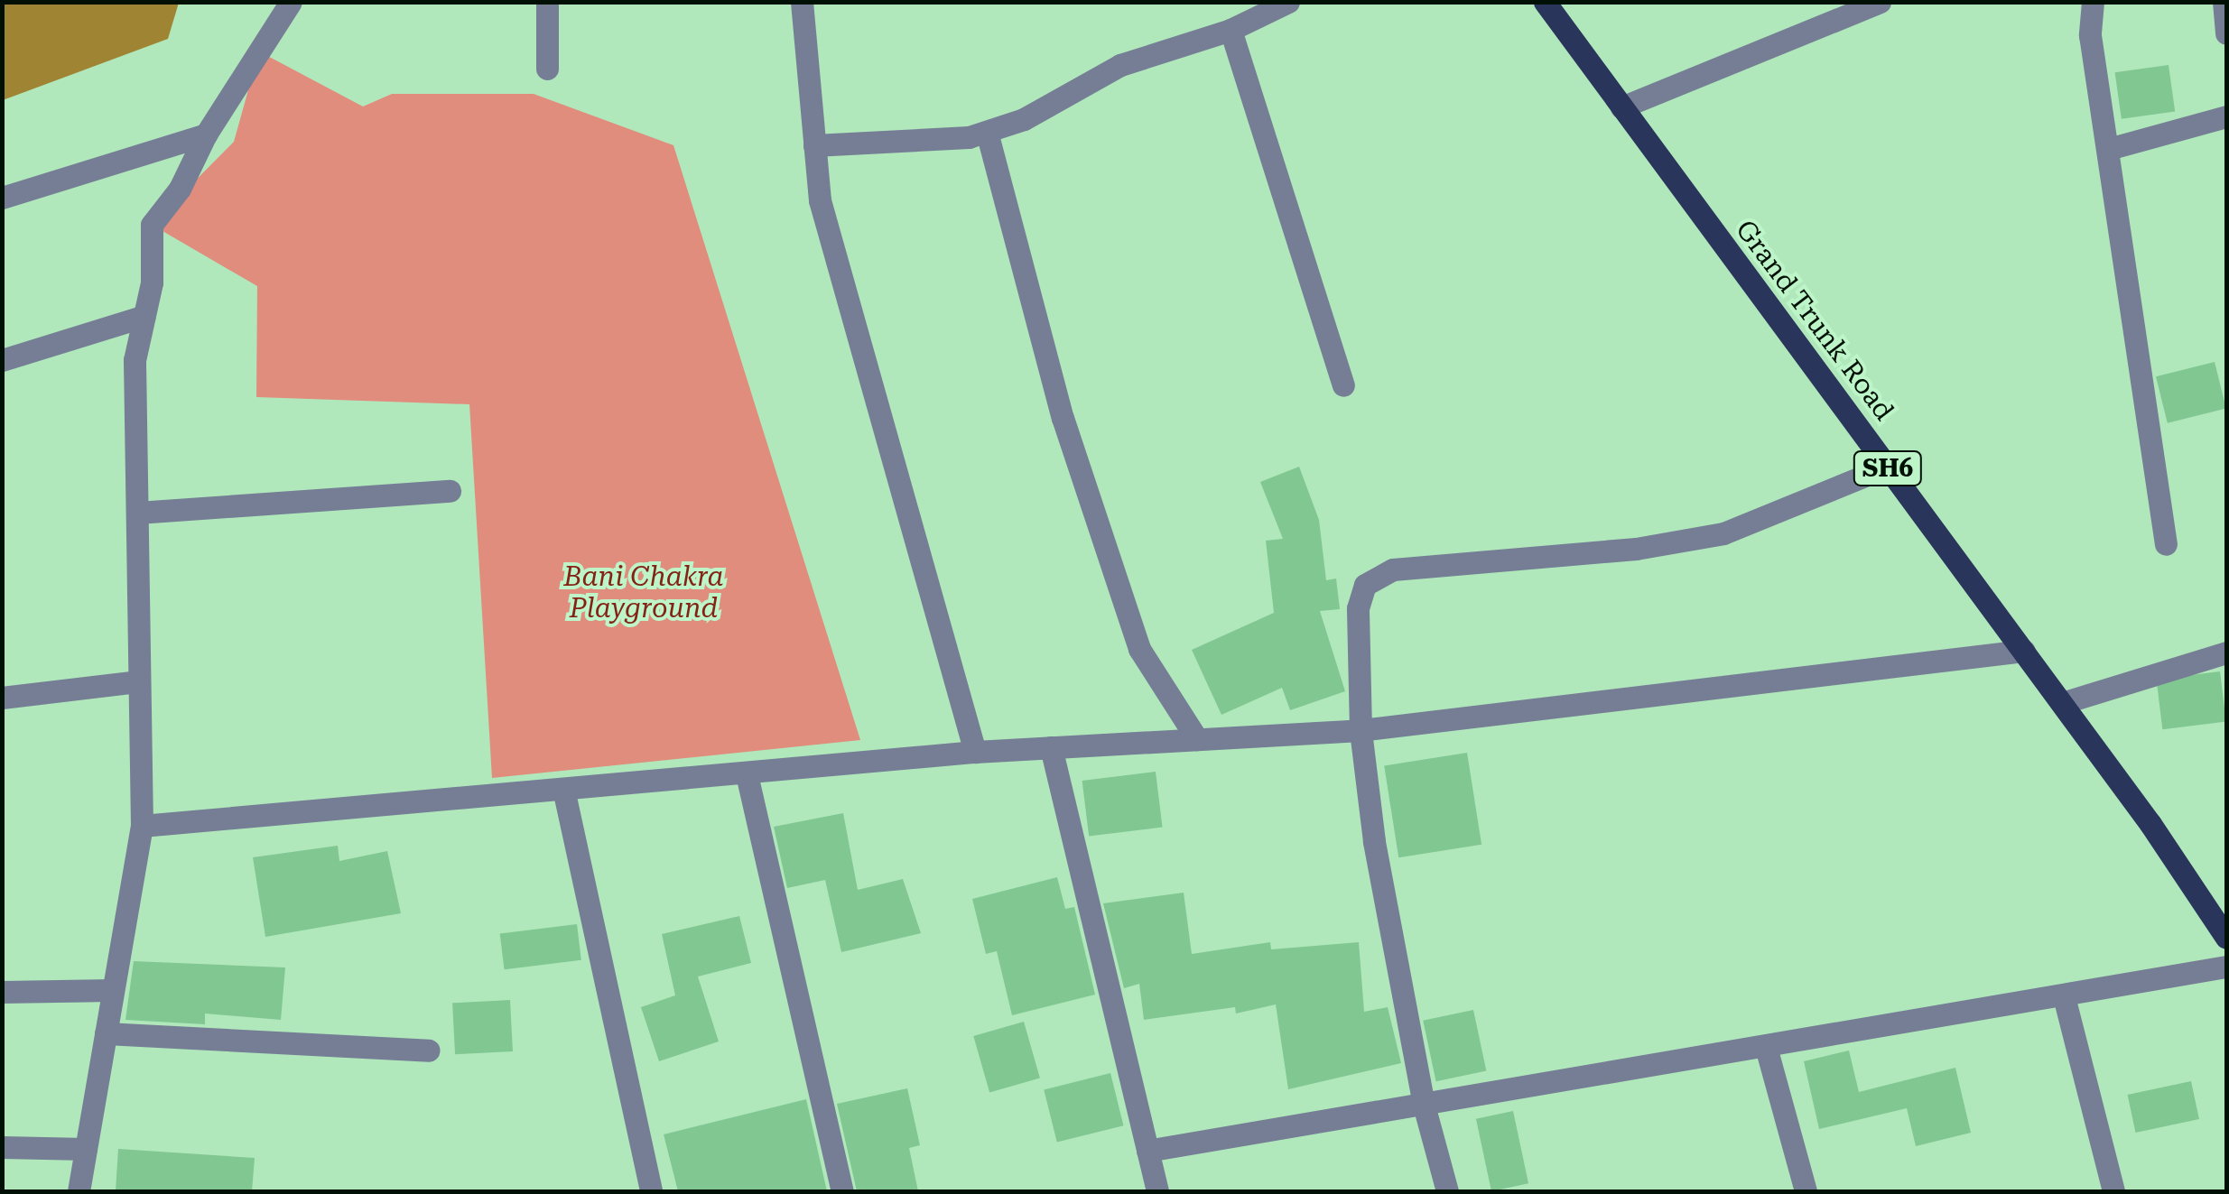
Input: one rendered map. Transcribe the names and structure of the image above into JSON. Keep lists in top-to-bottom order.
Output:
{
  "streets": {
    "main road": ["Grand Trunk Road", "SH6"]
  },
  "parks": ["Bani Chakra Playground"]
}
